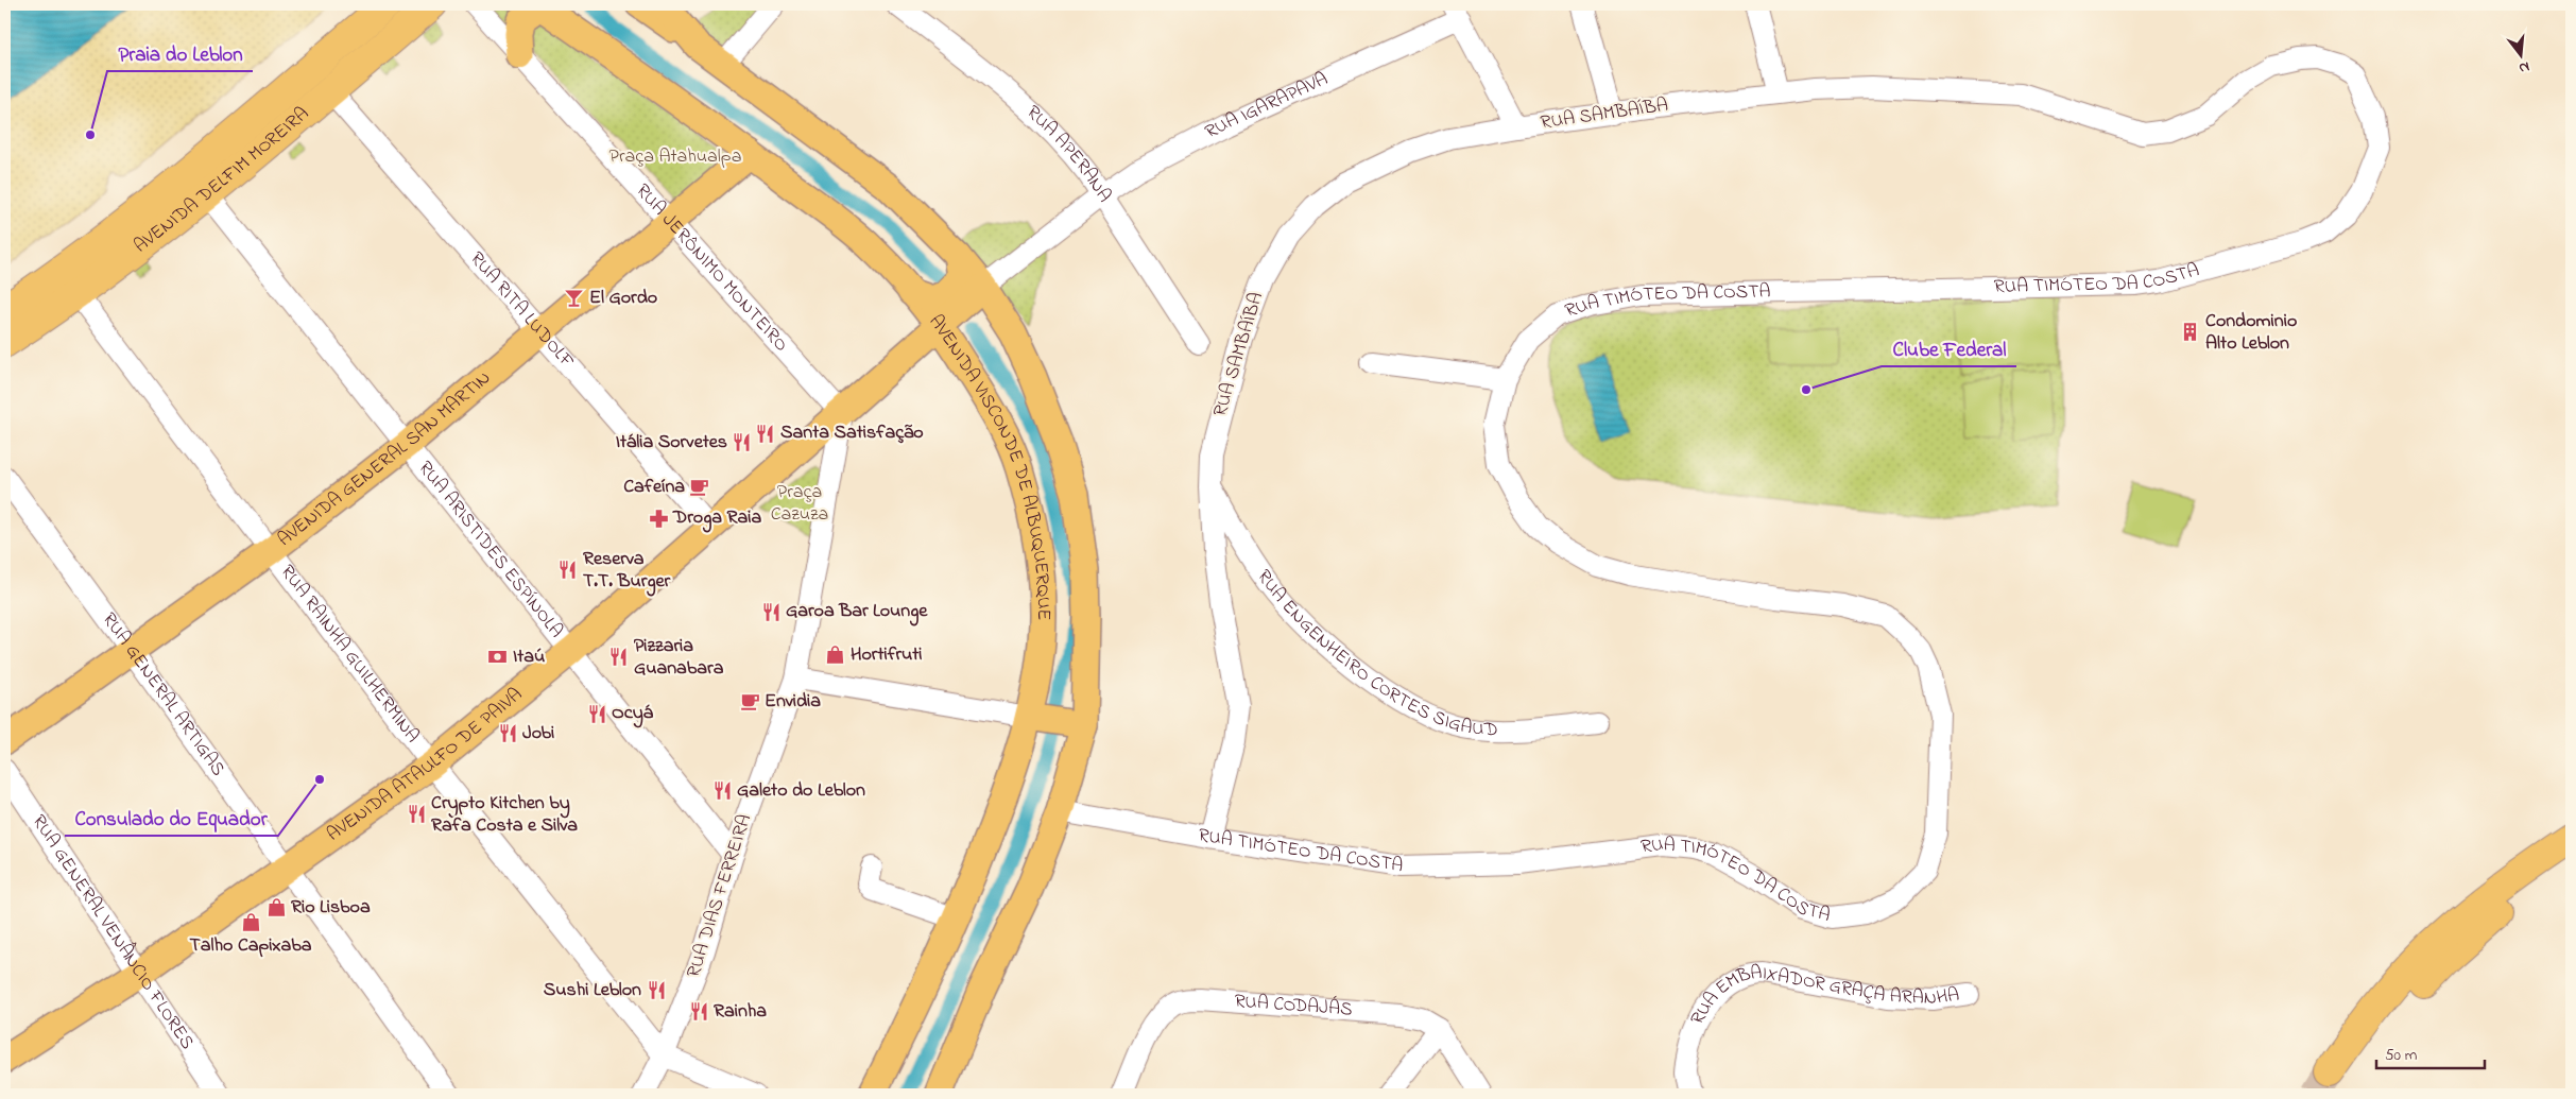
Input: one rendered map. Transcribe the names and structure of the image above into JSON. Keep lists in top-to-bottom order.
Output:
{
  "streets": {
    "highway": ["AVENIDA DELFIM MOREIRA"],
    "main road": ["AVENIDA GENERAL SAN MARTIN", "AVENIDA VISCONDE DE ALBUQUERQUE", "AVENIDA ATAULFO DE PAIVA"],
    "street": [
      "RUA IGARAPAVA",
      "RUA SAMBAÍBA",
      "RUA APERANA",
      "RUA JERÔNIMO MONTEIRO",
      "RUA TIMÓTEO DA COSTA",
      "RUA RITA LUDOLF",
      "RUA ARISTIDES ESPÍNOLA",
      "RUA ENGENHEIRO CORTES SIGAUD",
      "RUA RAINHA GUILHERMINA",
      "RUA GENERAL ARTIGAS",
      "RUA DIAS FERREIRA",
      "RUA GENERAL VENÂNCIO FLORES",
      "RUA CODAJÁS",
      "RUA EMBAIXADOR GRAÇA ARANHA"
    ]
  },
  "crossings": [
    ["RUA IGARAPAVA", "RUA SAMBAÍBA"],
    ["RUA IGARAPAVA", "RUA APERANA"],
    ["RUA IGARAPAVA", "AVENIDA ATAULFO DE PAIVA"],
    ["RUA SAMBAÍBA", "RUA TIMÓTEO DA COSTA"],
    ["RUA SAMBAÍBA", "RUA ENGENHEIRO CORTES SIGAUD"],
    ["AVENIDA DELFIM MOREIRA", "RUA RITA LUDOLF"],
    ["AVENIDA DELFIM MOREIRA", "RUA ARISTIDES ESPÍNOLA"],
    ["AVENIDA DELFIM MOREIRA", "RUA RAINHA GUILHERMINA"],
    ["RUA JERÔNIMO MONTEIRO", "AVENIDA GENERAL SAN MARTIN"],
    ["RUA JERÔNIMO MONTEIRO", "AVENIDA ATAULFO DE PAIVA"],
    ["RUA JERÔNIMO MONTEIRO", "RUA DIAS FERREIRA"],
    ["RUA RITA LUDOLF", "AVENIDA GENERAL SAN MARTIN"],
    ["RUA RITA LUDOLF", "AVENIDA ATAULFO DE PAIVA"],
    ["AVENIDA GENERAL SAN MARTIN", "AVENIDA VISCONDE DE ALBUQUERQUE"],
    ["AVENIDA GENERAL SAN MARTIN", "RUA ARISTIDES ESPÍNOLA"],
    ["AVENIDA GENERAL SAN MARTIN", "RUA RAINHA GUILHERMINA"],
    ["AVENIDA GENERAL SAN MARTIN", "RUA GENERAL ARTIGAS"],
    ["AVENIDA VISCONDE DE ALBUQUERQUE", "AVENIDA ATAULFO DE PAIVA"],
    ["RUA ARISTIDES ESPÍNOLA", "AVENIDA ATAULFO DE PAIVA"],
    ["RUA ARISTIDES ESPÍNOLA", "RUA DIAS FERREIRA"],
    ["RUA RAINHA GUILHERMINA", "AVENIDA ATAULFO DE PAIVA"],
    ["RUA RAINHA GUILHERMINA", "RUA DIAS FERREIRA"],
    ["RUA GENERAL ARTIGAS", "AVENIDA ATAULFO DE PAIVA"],
    ["AVENIDA ATAULFO DE PAIVA", "RUA DIAS FERREIRA"],
    ["AVENIDA ATAULFO DE PAIVA", "RUA GENERAL VENÂNCIO FLORES"]
  ],
  "parks": ["Praça Atahualpa", "Praça Cazuza"],
  "places": {
    "other": ["Praia do Leblon", "Clube Federal", "Consulado do Equador"],
    "bar": ["El Gordo"],
    "building": ["Condominio Alto Leblon"],
    "restaurant": [
      "Santa Satisfação",
      "Itália Sorvetes",
      "Reserva T.T. Burger",
      "Garoa Bar Lounge",
      "Pizzaria Guanabara",
      "Ocyá",
      "Jobi",
      "Galeto do Leblon",
      "Crypto Kitchen by Rafa Costa e Silva",
      "Sushi Leblon",
      "Rainha"
    ],
    "cafe": ["Cafeína", "Envidia"],
    "pharmacy": ["Droga Raia"],
    "shop": ["Hortifruti", "Rio Lisboa", "Talho Capixaba"],
    "bank": ["Itaú"]
  },
  "scale_bar": "50 m",
  "north": "bottom"
}
